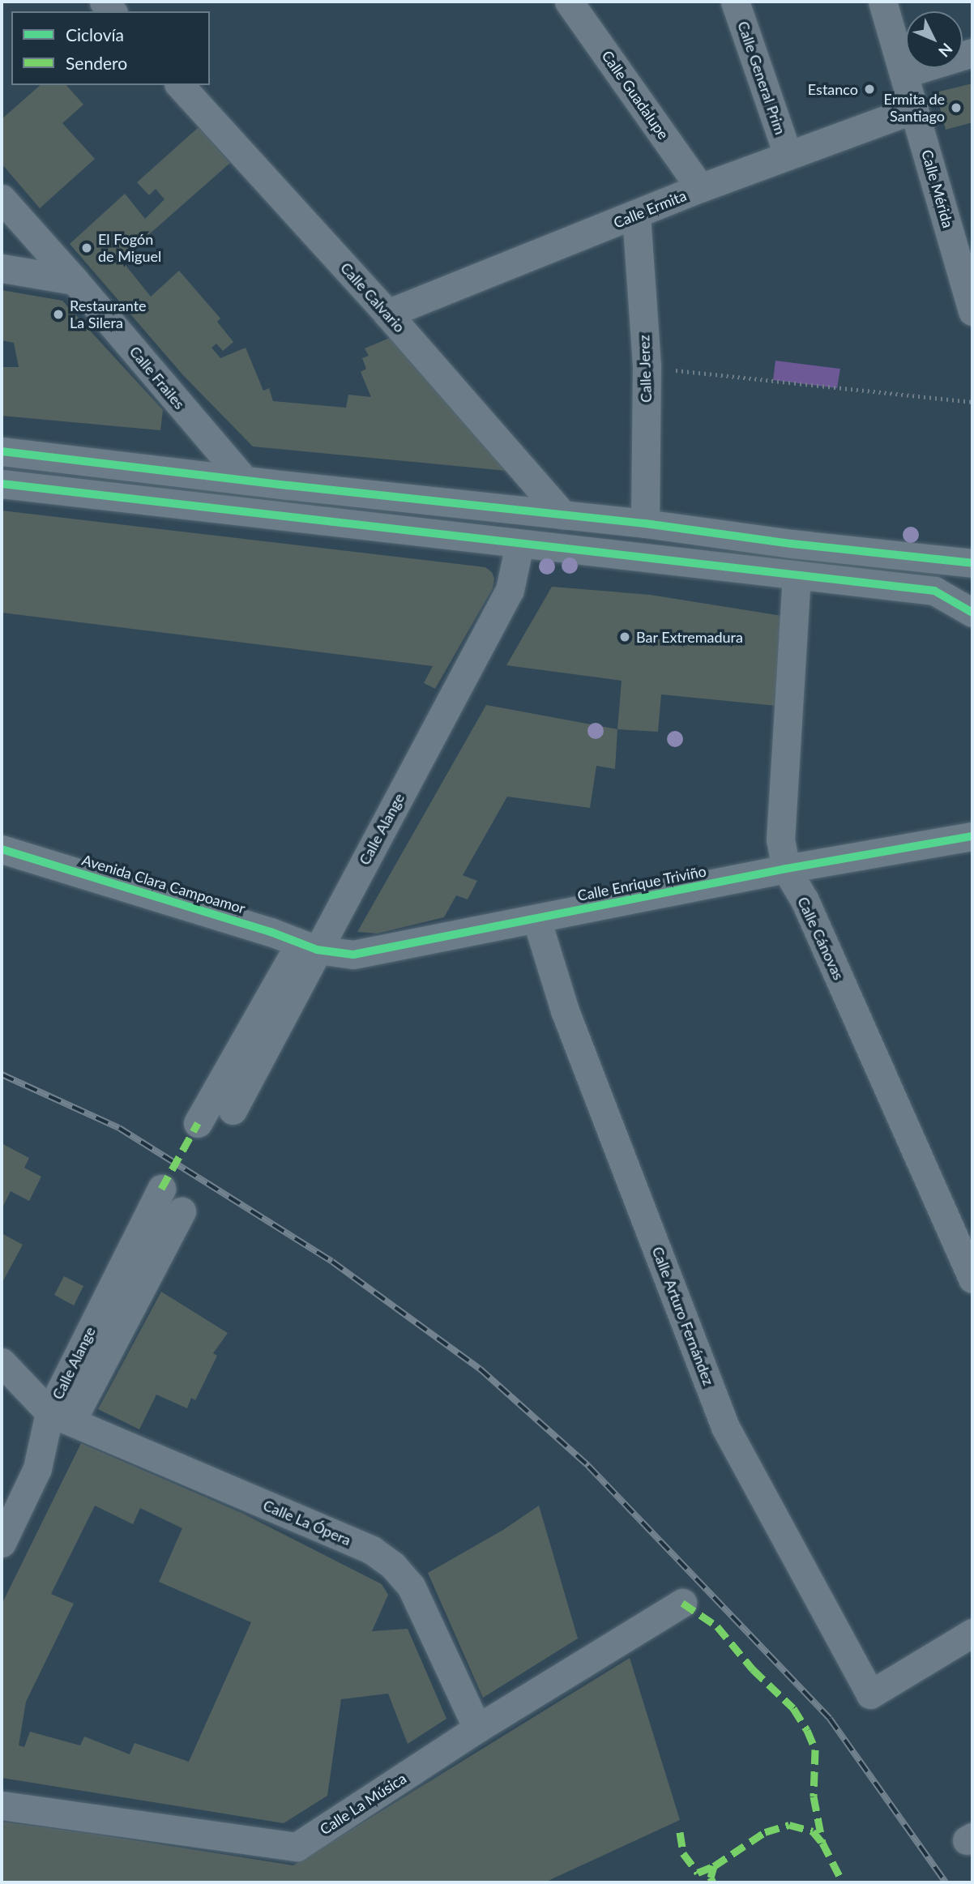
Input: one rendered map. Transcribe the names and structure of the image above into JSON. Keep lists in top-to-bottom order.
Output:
{
  "streets": {
    "street": [
      "Calle General Prim",
      "Calle Guadalupe",
      "Calle Mérida",
      "Calle Ermita",
      "Calle Calvario",
      "Calle Jerez",
      "Calle Frailes",
      "Calle Alange",
      "Calle Enrique Triviño",
      "Avenida Clara Campoamor",
      "Calle Cánovas",
      "Calle Arturo Fernández",
      "Calle La Ópera",
      "Calle La Música"
    ]
  },
  "crossings": [
    ["Calle General Prim", "Calle Ermita"],
    ["Calle Guadalupe", "Calle Ermita"],
    ["Calle Mérida", "Calle Ermita"],
    ["Calle Ermita", "Calle Calvario"],
    ["Calle Ermita", "Calle Jerez"],
    ["Calle Alange", "Calle Enrique Triviño"],
    ["Calle Alange", "Avenida Clara Campoamor"],
    ["Calle Alange", "Calle La Ópera"],
    ["Calle Enrique Triviño", "Avenida Clara Campoamor"],
    ["Calle Enrique Triviño", "Calle Cánovas"],
    ["Calle Enrique Triviño", "Calle Arturo Fernández"],
    ["Calle La Ópera", "Calle La Música"]
  ],
  "places": [
    "Estanco",
    "Ermita de Santiago",
    "El Fogón de Miguel",
    "Restaurante La Silera",
    "Bar Extremadura"
  ],
  "legend": ["Ciclovía", "Sendero"],
  "north": "bottom right"
}
